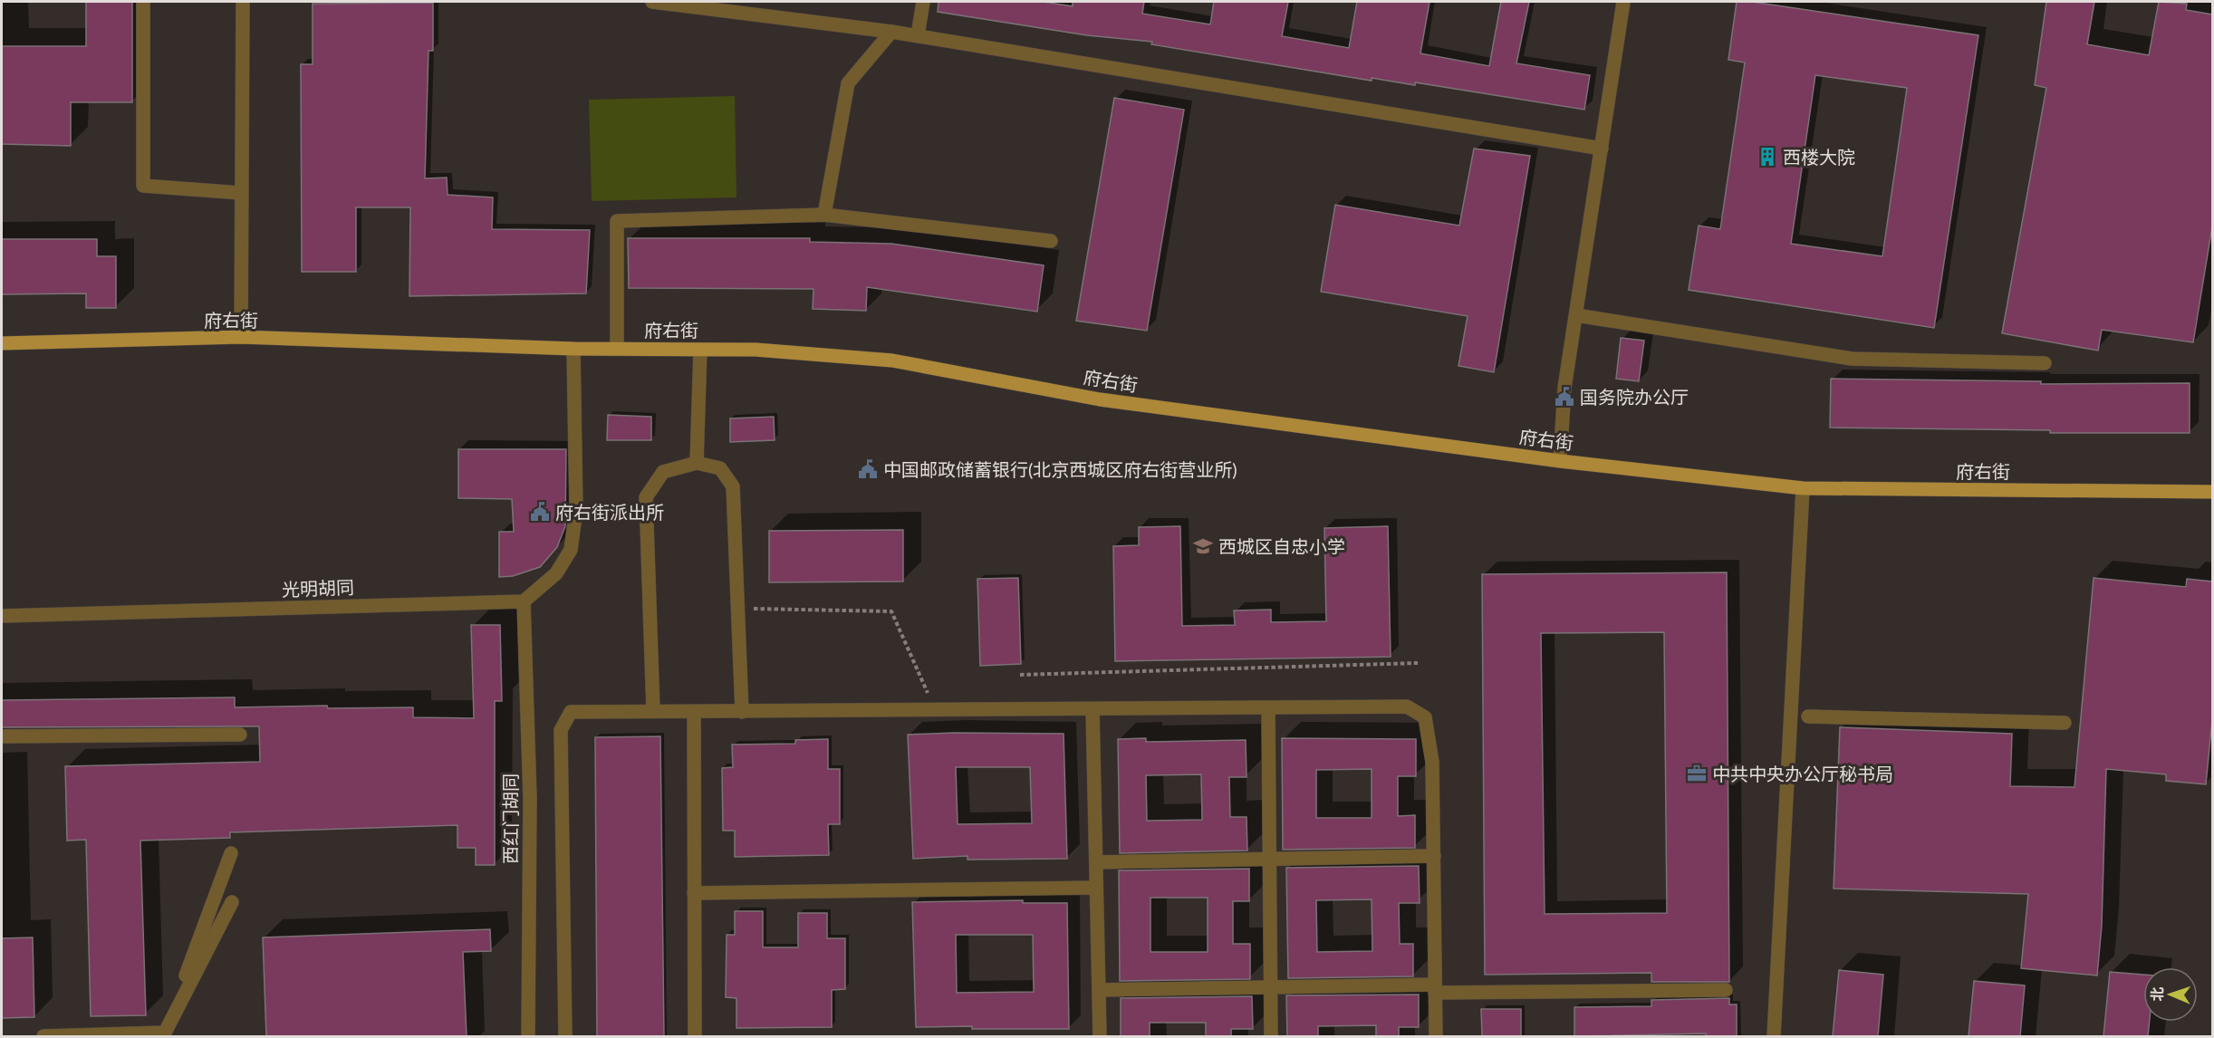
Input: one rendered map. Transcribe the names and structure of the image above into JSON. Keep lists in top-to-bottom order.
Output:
{
  "streets": {
    "main road": ["府右街"],
    "street": ["光明胡同", "西红门胡同"]
  },
  "crossings": [
    ["光明胡同", "西红门胡同"]
  ],
  "places": {
    "building": ["西楼大院"],
    "public building": ["国务院办公厅", "中国邮政储蓄银行(北京西城区府右街营业所)", "府右街派出所"],
    "school or university": ["西城区自忠小学"],
    "office": ["中共中央办公厅秘书局"]
  },
  "north": "left"
}
